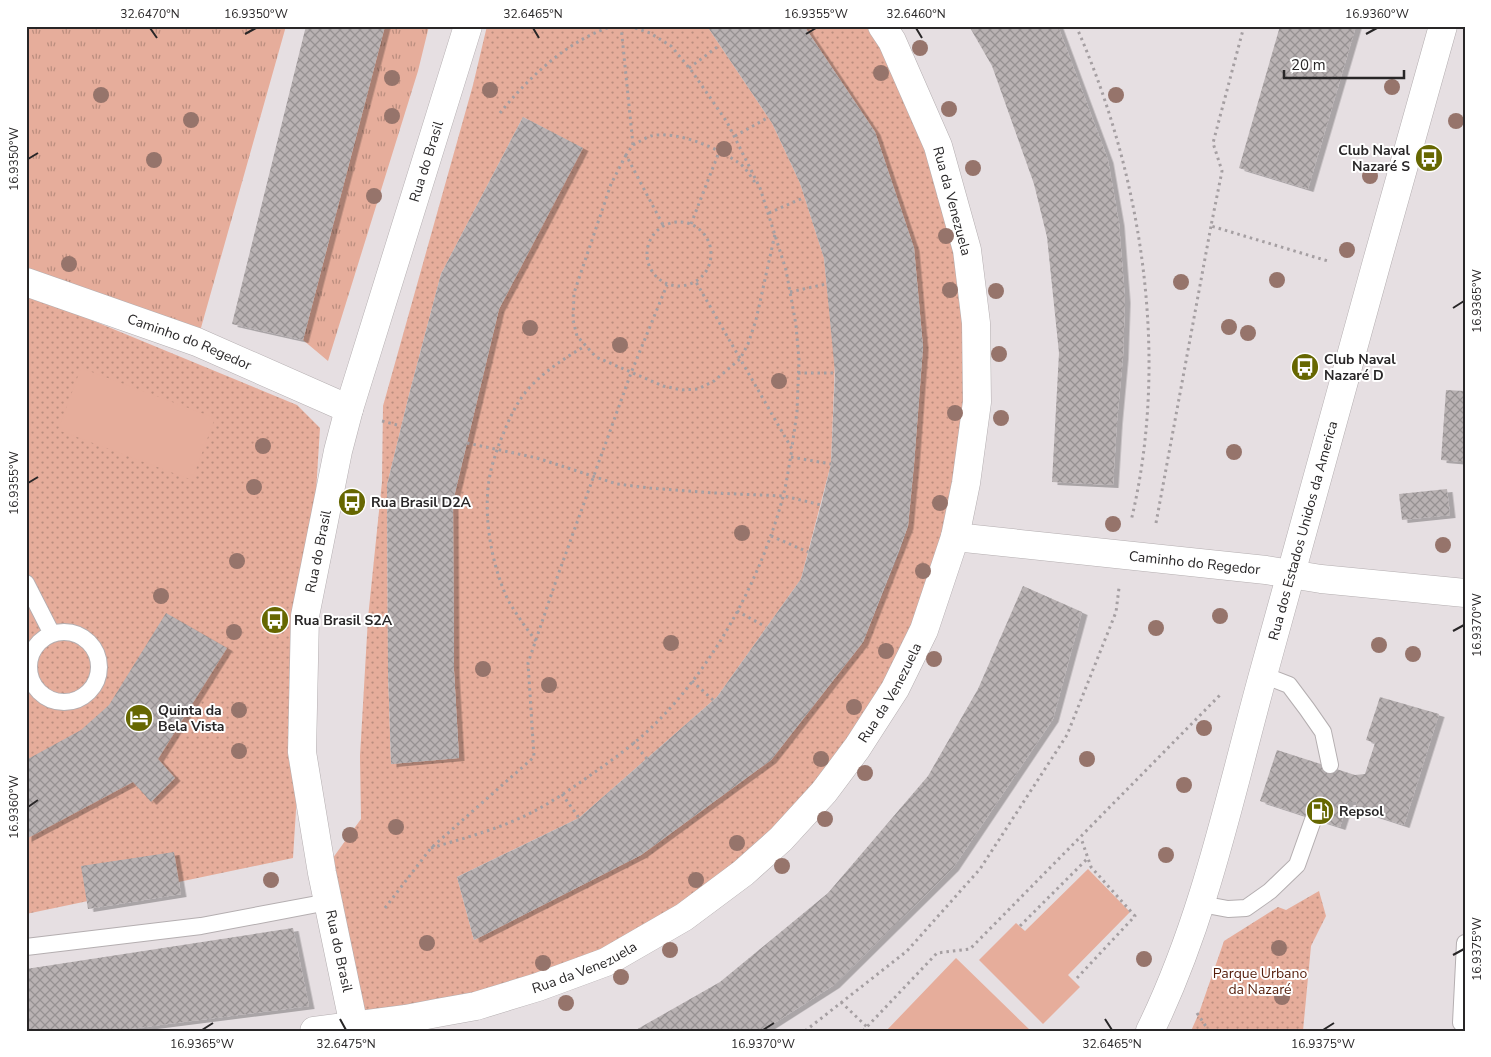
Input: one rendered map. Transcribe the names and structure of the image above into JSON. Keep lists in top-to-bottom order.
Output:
{
  "streets": {
    "street": [
      "Rua do Brasil",
      "Rua da Venezuela",
      "Caminho do Regedor",
      "Rua dos Estados Unidos da America"
    ]
  },
  "crossings": [
    ["Rua do Brasil", "Rua da Venezuela"],
    ["Rua do Brasil", "Caminho do Regedor"],
    ["Rua da Venezuela", "Caminho do Regedor"],
    ["Caminho do Regedor", "Rua dos Estados Unidos da America"]
  ],
  "parks": ["Parque Urbano da Nazaré"],
  "places": {
    "bus stop": [
      "Club Naval Nazaré S",
      "Club Naval Nazaré D",
      "Rua Brasil D2A",
      "Rua Brasil S2A"
    ],
    "hotel": ["Quinta da Bela Vista"],
    "fuel station": ["Repsol"]
  },
  "scale_bar": "20 m",
  "coordinates": [
    "32.6470°N",
    "16.9350°W",
    "32.6465°N",
    "16.9355°W",
    "32.6460°N",
    "16.9360°W",
    "16.9365°W",
    "16.9370°W",
    "16.9375°W",
    "32.6475°N"
  ]
}
